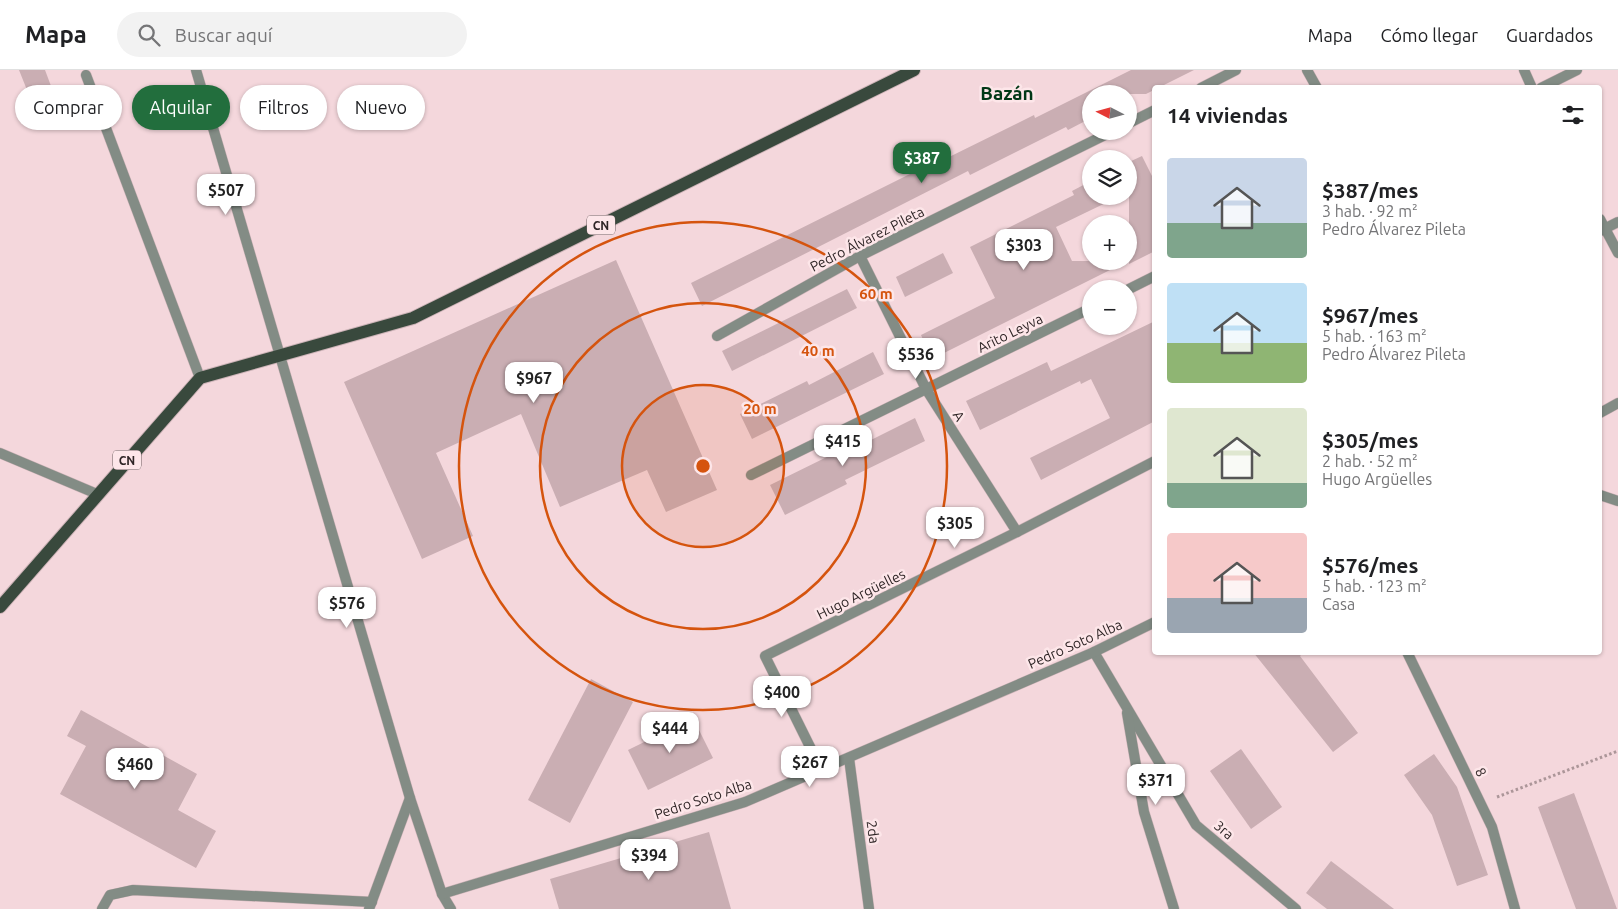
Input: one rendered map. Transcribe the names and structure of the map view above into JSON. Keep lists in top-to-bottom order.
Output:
{
  "streets": {
    "main road": ["CN"],
    "street": [
      "Pedro Álvarez Pileta",
      "Arito Leyva",
      "A",
      "Hugo Argüelles",
      "Pedro Soto Alba",
      "8",
      "3ra",
      "2da"
    ]
  },
  "crossings": [
    ["Pedro Álvarez Pileta", "A"],
    ["Arito Leyva", "A"],
    ["A", "Hugo Argüelles"],
    ["Hugo Argüelles", "Pedro Soto Alba"],
    ["Pedro Soto Alba", "3ra"],
    ["Pedro Soto Alba", "2da"]
  ],
  "districts": ["Bazán"],
  "north": "left",
  "page": {
    "header": "Mapa",
    "search": "Buscar aquí",
    "nav": ["Mapa", "Cómo llegar", "Guardados"],
    "map_buttons": ["+", "−"],
    "chip": [
      "Comprar",
      "Alquilar",
      "Filtros",
      "Nuevo"
    ],
    "heading": "14 viviendas",
    "price": [
      "$387",
      "$507",
      "$303",
      "$536",
      "$967",
      "$415",
      "$305",
      "$576",
      "$400",
      "$444",
      "$267",
      "$460",
      "$371",
      "$394"
    ],
    "list": [
      {
        "name": "$387/mes",
        "note": "3 hab. · 92 m² · Pedro Álvarez Pileta"
      },
      {
        "name": "$967/mes",
        "note": "5 hab. · 163 m² · Pedro Álvarez Pileta"
      },
      {
        "name": "$305/mes",
        "note": "2 hab. · 52 m² · Hugo Argüelles"
      },
      {
        "name": "$576/mes",
        "note": "5 hab. · 123 m² · Casa"
      }
    ]
  },
  "rings": ["60 m", "40 m", "20 m"]
}
